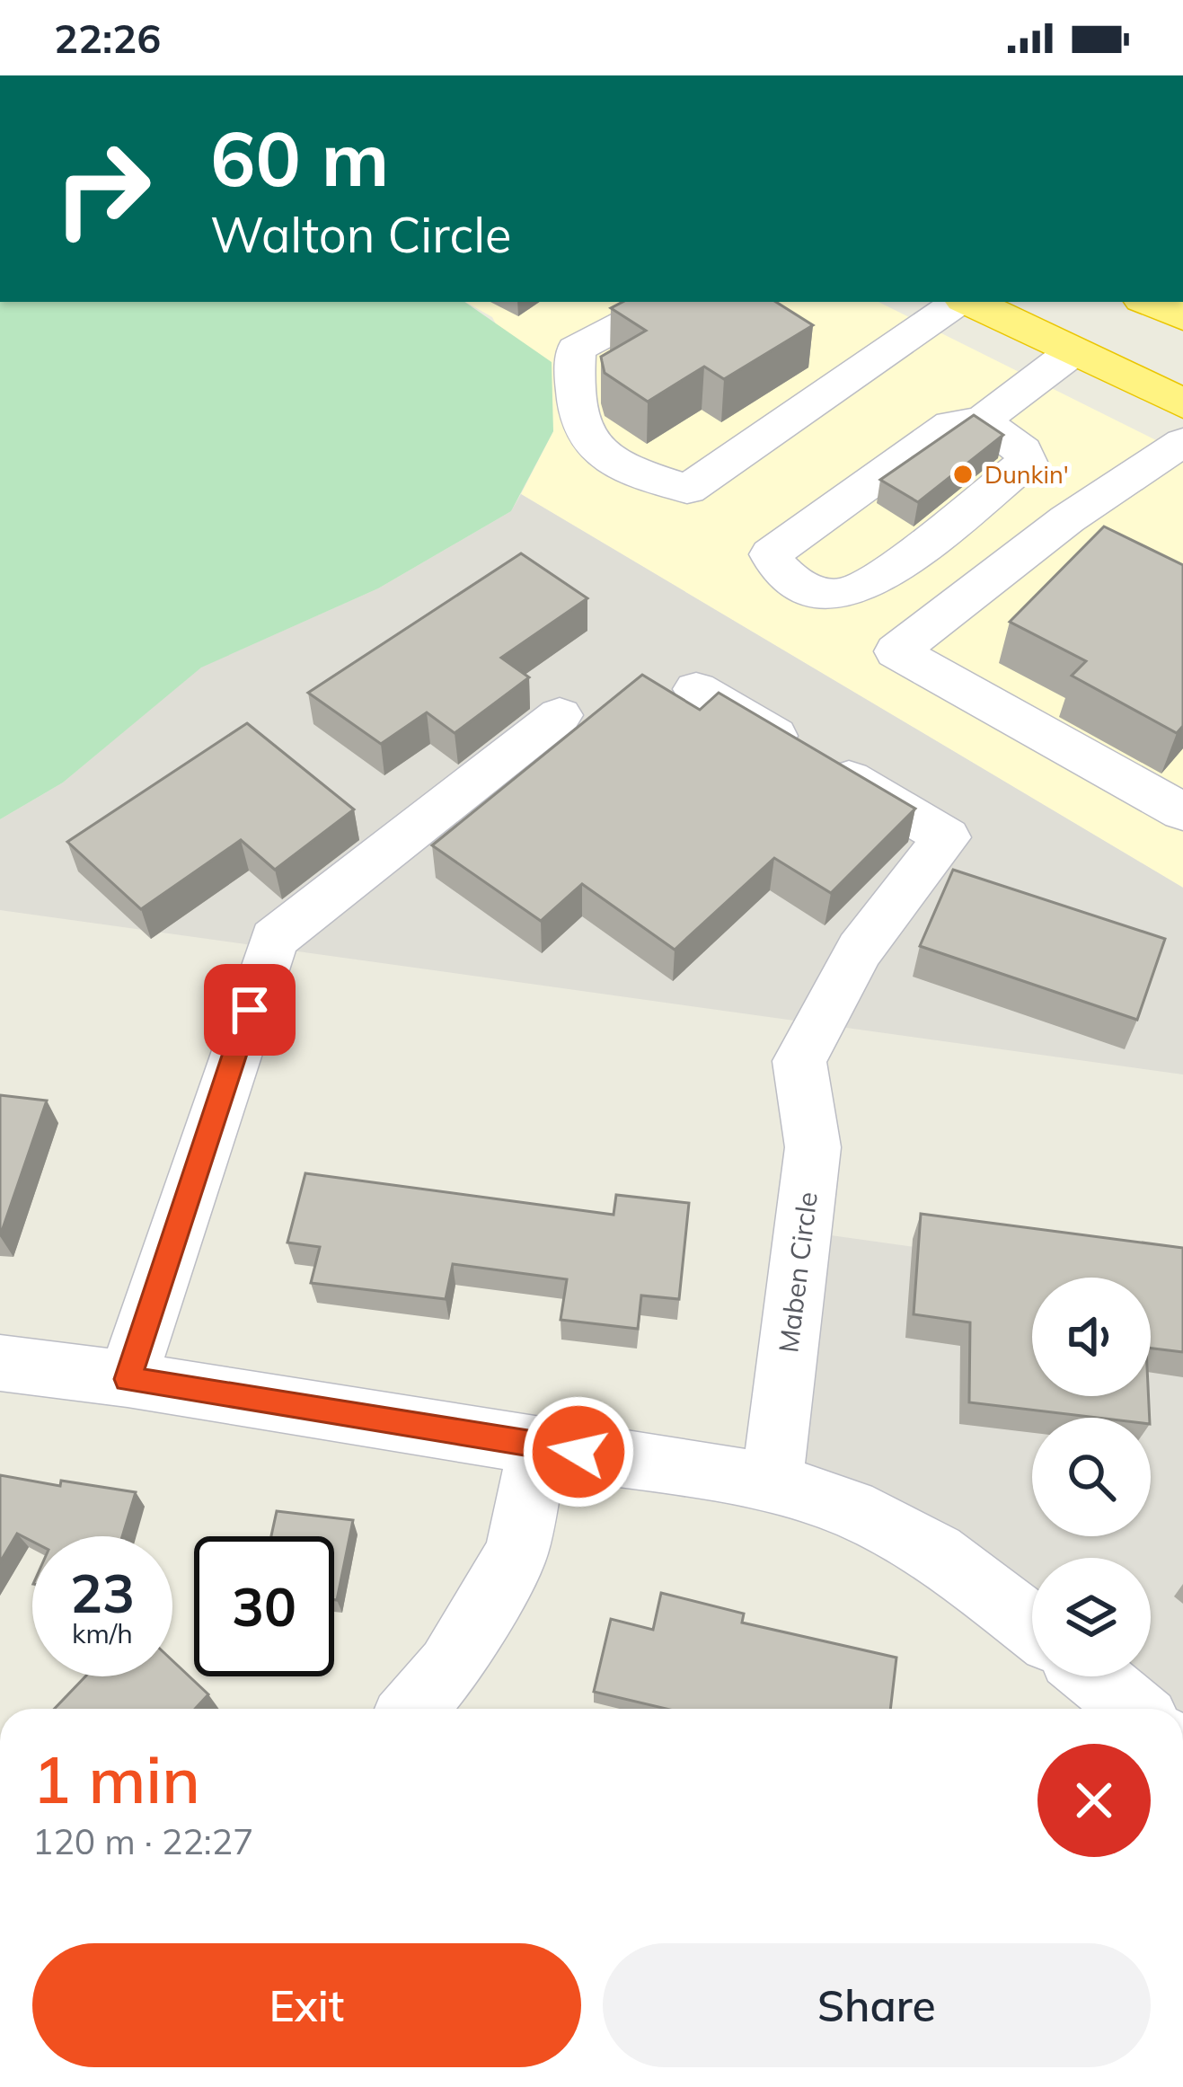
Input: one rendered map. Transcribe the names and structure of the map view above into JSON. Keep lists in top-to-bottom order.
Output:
{
  "streets": {
    "street": ["Maben Circle"]
  },
  "places": ["Dunkin'"],
  "page": {
    "status": "22:26",
    "turn": ["60 m", "Walton Circle"],
    "speed": "23 km/h",
    "limit": "30",
    "heading": ["1 min", "120 m · 22:27"],
    "buttons": ["Exit", "Share"]
  }
}
